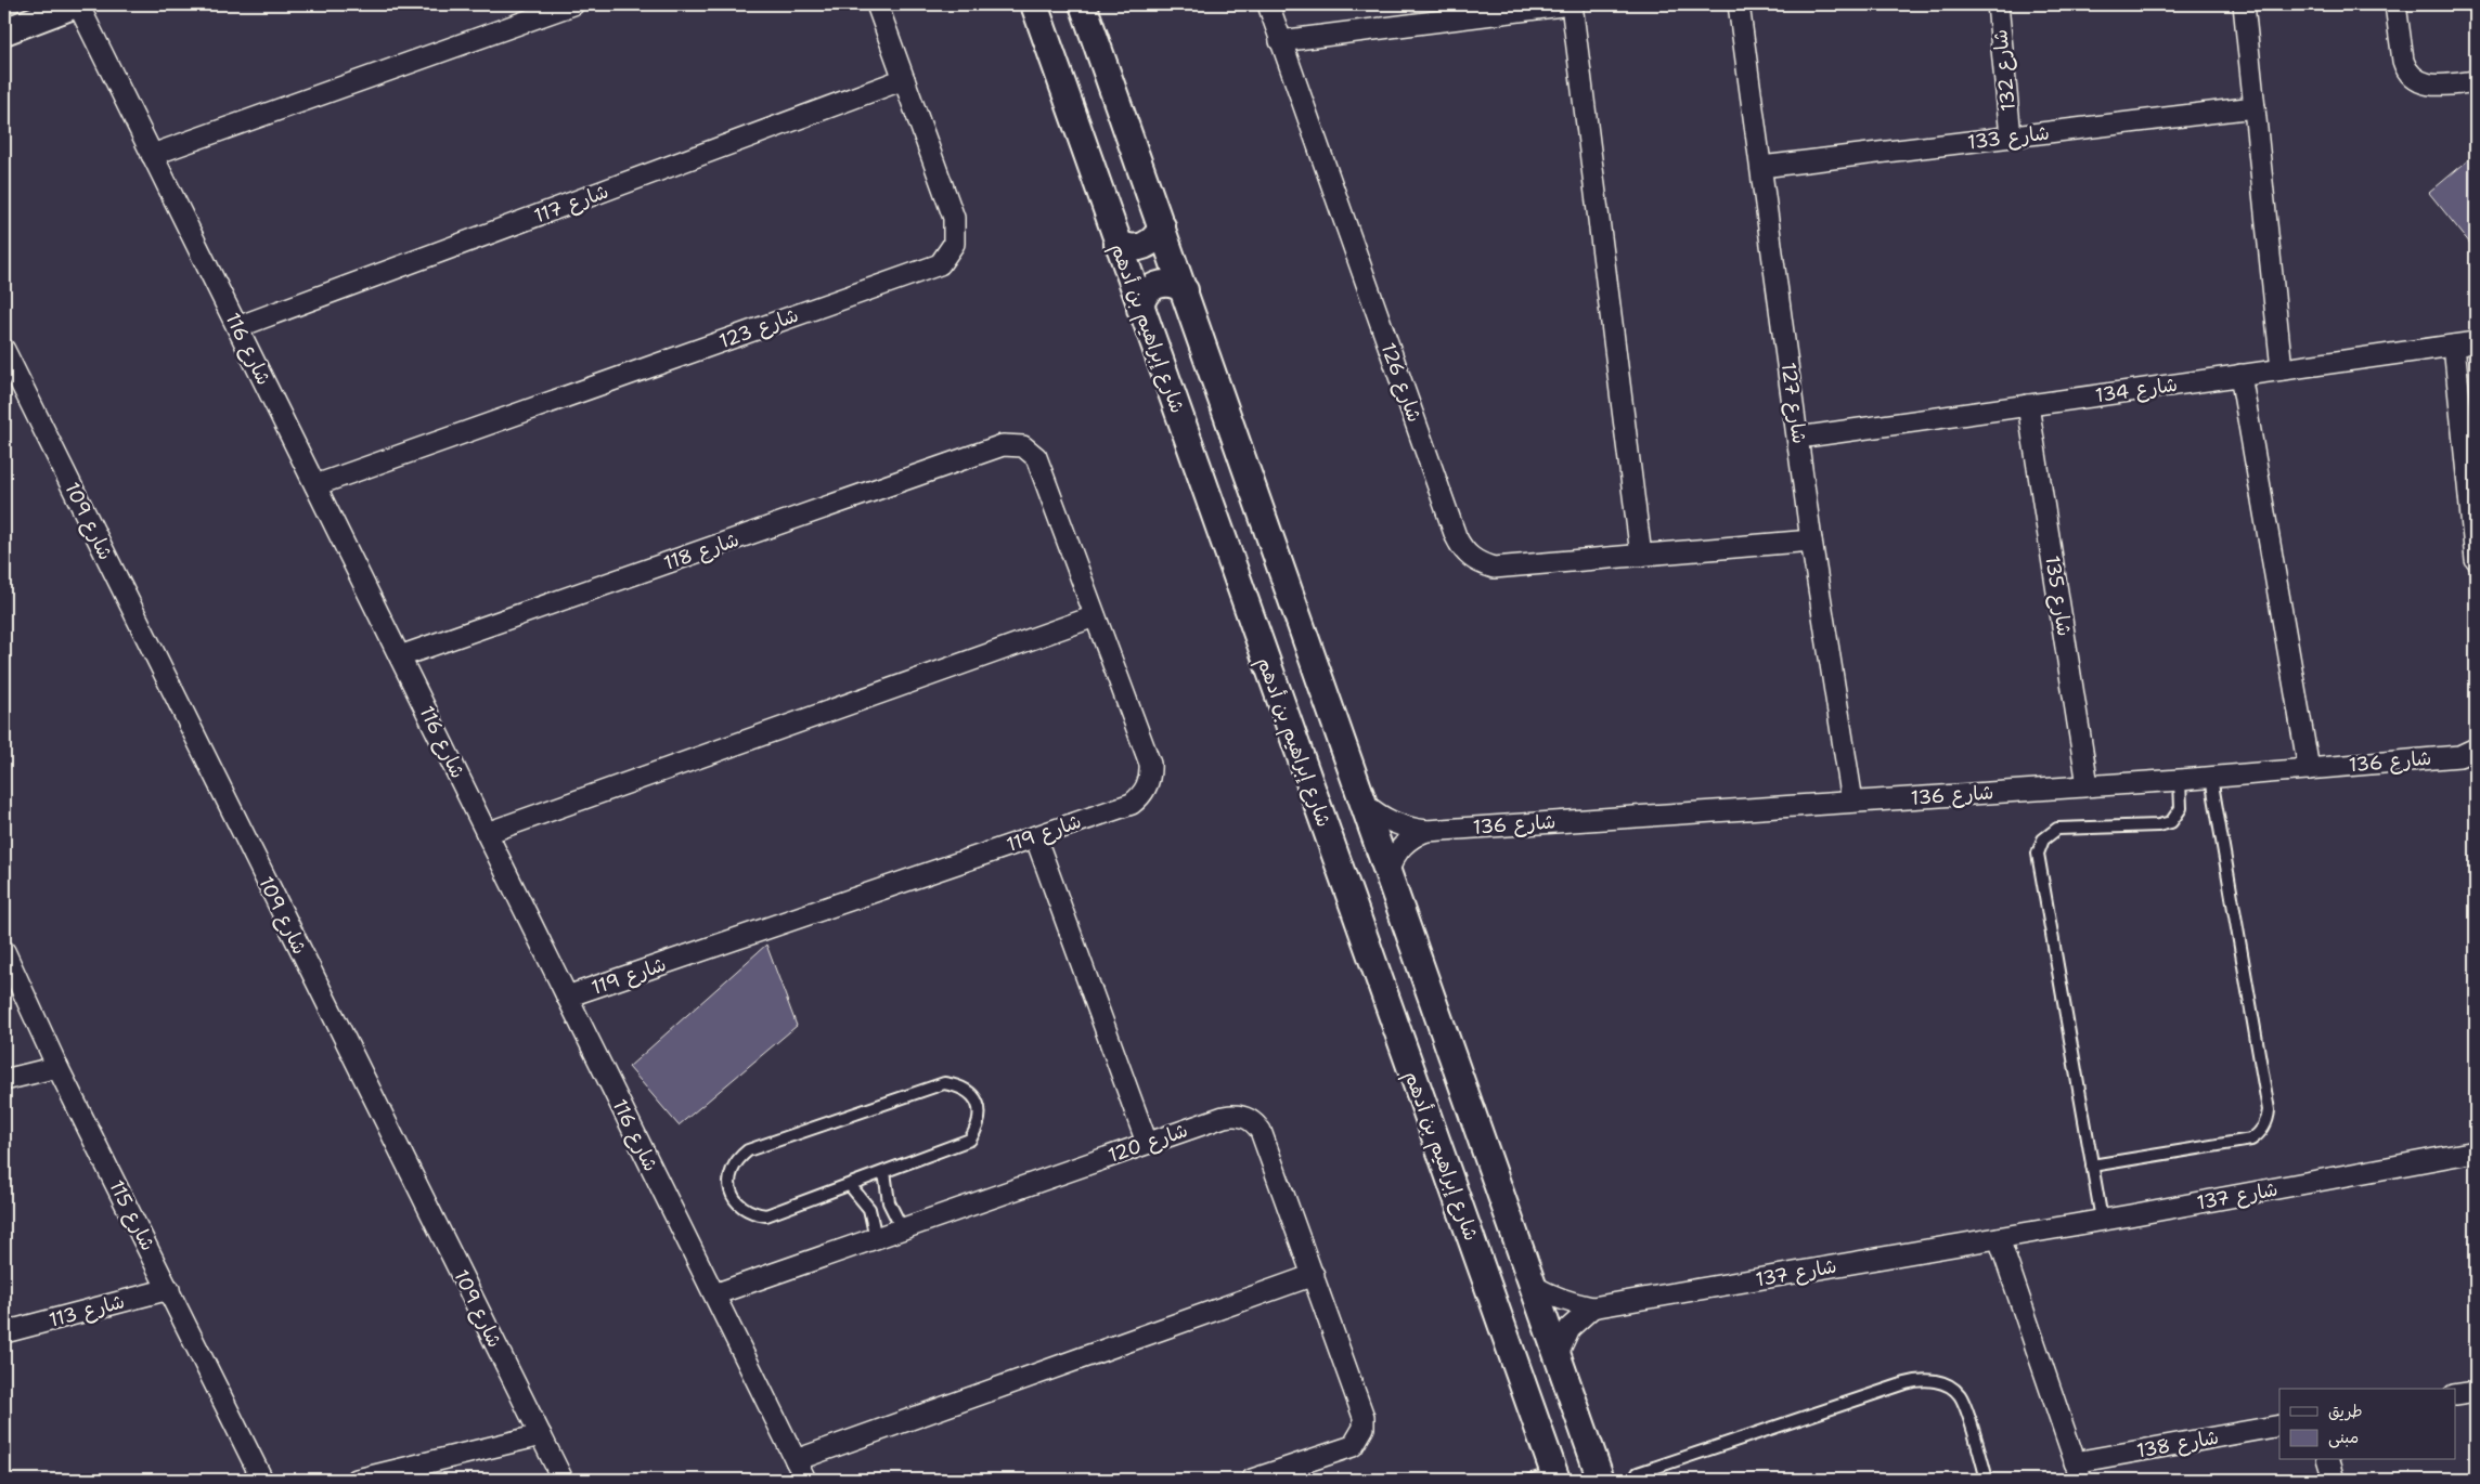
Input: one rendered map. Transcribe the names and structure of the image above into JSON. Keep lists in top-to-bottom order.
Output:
{
  "streets": {
    "street": [
      "شارع 132",
      "شارع 133",
      "شارع 117",
      "شارع 123",
      "شارع إبراهيم بن أدهم",
      "شارع 116",
      "شارع 126",
      "شارع 134",
      "شارع 127",
      "شارع 109",
      "شارع 118",
      "شارع 135",
      "شارع 136",
      "شارع 119",
      "شارع 120",
      "شارع 137",
      "شارع 115",
      "شارع 113",
      "شارع 138"
    ]
  },
  "crossings": [
    ["شارع 132", "شارع 133"],
    ["شارع 133", "شارع 127"],
    ["شارع 117", "شارع 123"],
    ["شارع 117", "شارع 116"],
    ["شارع 123", "شارع 116"],
    ["شارع 116", "شارع 118"],
    ["شارع 116", "شارع 119"],
    ["شارع 116", "شارع 120"],
    ["شارع 126", "شارع 127"],
    ["شارع 134", "شارع 127"],
    ["شارع 134", "شارع 135"],
    ["شارع 127", "شارع 136"],
    ["شارع 118", "شارع 119"],
    ["شارع 135", "شارع 136"],
    ["شارع 115", "شارع 113"]
  ],
  "legend": ["طريق", "مبنى"]
}
